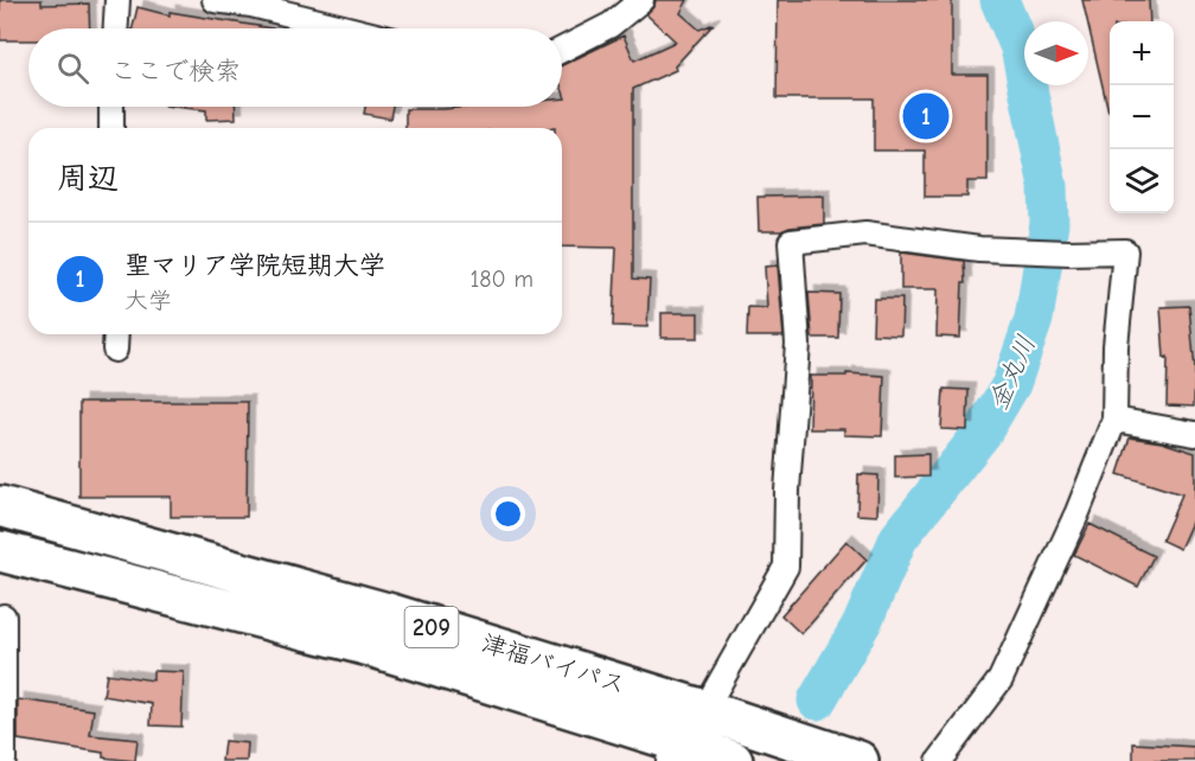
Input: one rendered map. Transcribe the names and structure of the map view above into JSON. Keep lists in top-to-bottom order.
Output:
{
  "streets": {
    "highway": ["209", "津福バイパス"]
  },
  "water": ["金丸川"],
  "north": "right",
  "page": {
    "map_buttons": ["+", "−"],
    "search": "ここで検索",
    "pins": "1",
    "heading": "周辺",
    "list": [
      {
        "mark": "1",
        "name": "聖マリア学院短期大学",
        "note": "大学",
        "value": "180 m"
      }
    ]
  }
}
